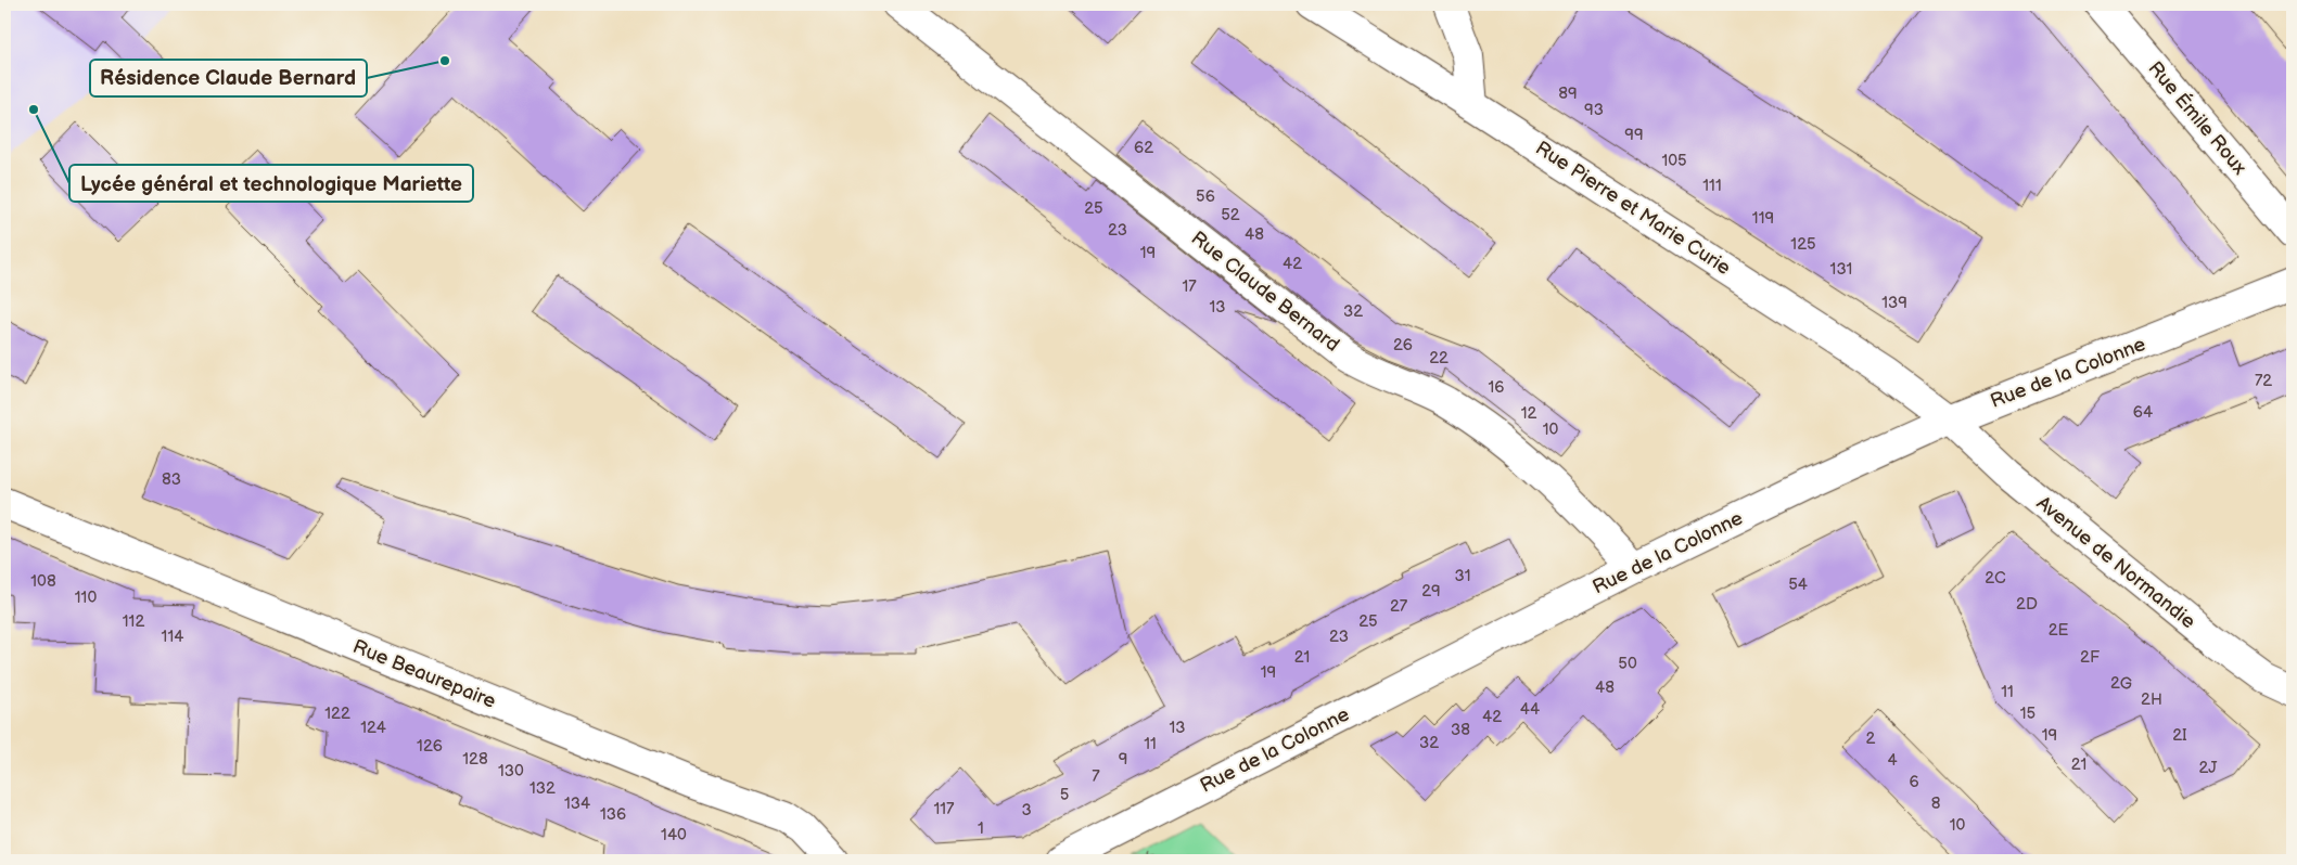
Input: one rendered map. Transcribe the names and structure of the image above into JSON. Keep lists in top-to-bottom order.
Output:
{
  "streets": {
    "street": [
      "Rue Émile Roux",
      "Rue Pierre et Marie Curie",
      "Rue Claude Bernard",
      "Rue de la Colonne",
      "Avenue de Normandie",
      "Rue Beaurepaire"
    ]
  },
  "crossings": [
    ["Rue Pierre et Marie Curie", "Rue de la Colonne"],
    ["Rue Pierre et Marie Curie", "Avenue de Normandie"],
    ["Rue Claude Bernard", "Rue de la Colonne"],
    ["Rue de la Colonne", "Avenue de Normandie"]
  ],
  "places": ["Résidence Claude Bernard", "Lycée général et technologique Mariette"],
  "house_numbers": [
    "89",
    "93",
    "99",
    "62",
    "105",
    "111",
    "56",
    "25",
    "52",
    "119",
    "23",
    "48",
    "125",
    "19",
    "42",
    "131",
    "17",
    "139",
    "13",
    "32",
    "26",
    "22",
    "72",
    "16",
    "64",
    "12",
    "10",
    "83",
    "31",
    "2C",
    "108",
    "54",
    "29",
    "110",
    "2D",
    "27",
    "112",
    "25",
    "2E",
    "114",
    "23",
    "21",
    "2F",
    "50",
    "19",
    "2G",
    "48",
    "11",
    "2H",
    "44",
    "122",
    "15",
    "42",
    "124",
    "13",
    "38",
    "19",
    "2I",
    "2",
    "32",
    "11",
    "126",
    "128",
    "9",
    "4",
    "21",
    "2J",
    "130",
    "7",
    "6",
    "132",
    "5",
    "134",
    "8",
    "117",
    "3",
    "136",
    "10",
    "1",
    "140"
  ]
}
